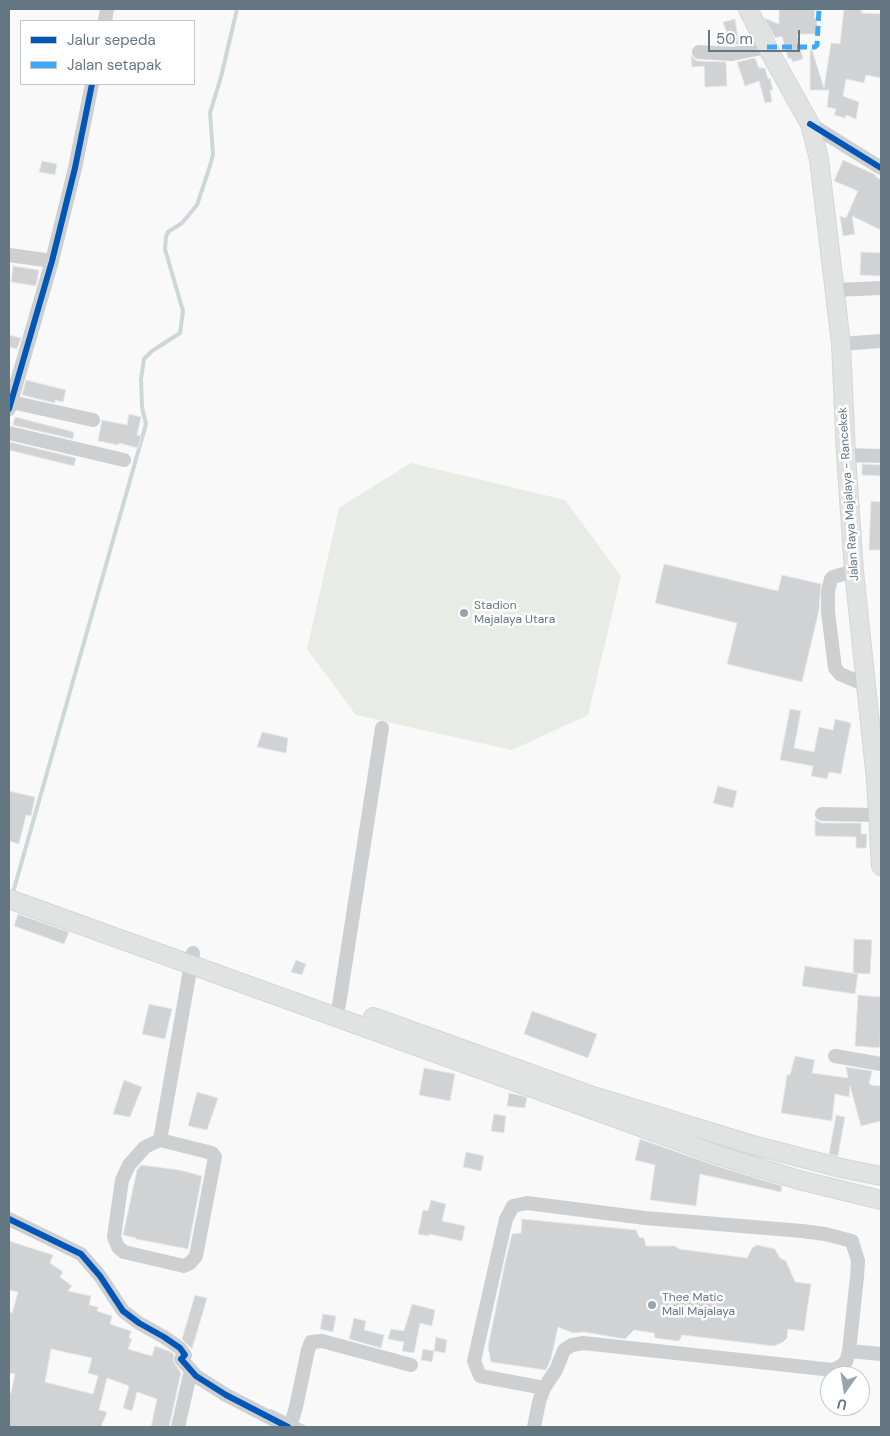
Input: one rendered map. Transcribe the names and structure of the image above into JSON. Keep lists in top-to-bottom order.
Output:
{
  "streets": {
    "main road": ["Jalan Raya Majalaya - Rancekek"]
  },
  "places": ["Stadion Majalaya Utara", "Thee Matic Mall Majalaya"],
  "legend": ["Jalur sepeda", "Jalan setapak"],
  "scale_bar": "50 m",
  "north": "bottom"
}
